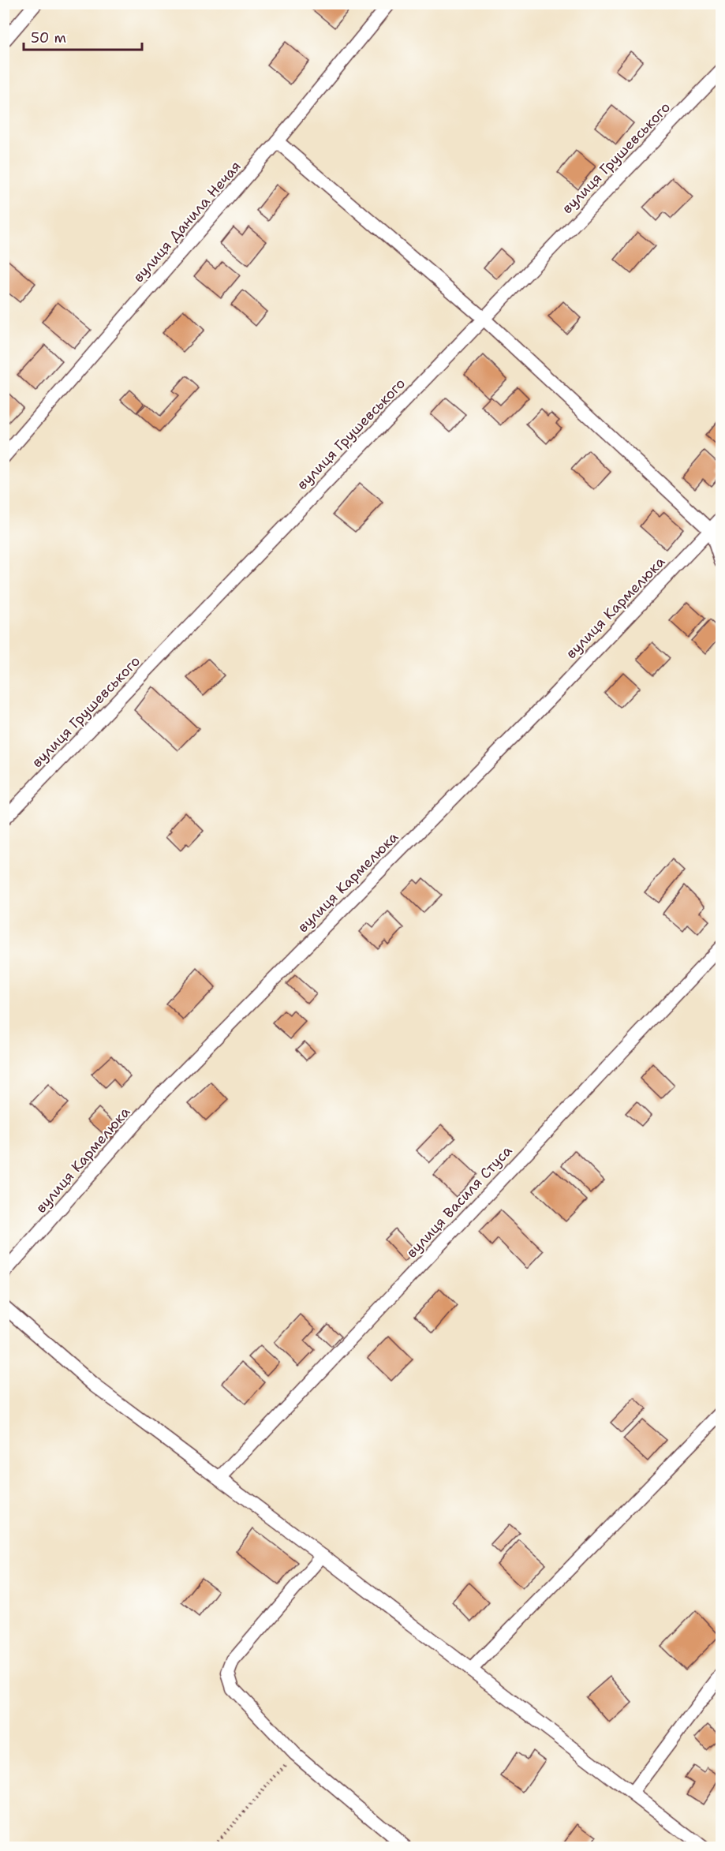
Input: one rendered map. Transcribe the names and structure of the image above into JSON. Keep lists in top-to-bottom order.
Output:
{
  "streets": {
    "street": [
      "вулиця Грушевського",
      "вулиця Данила Нечая",
      "вулиця Кармелюка",
      "вулиця Василя Стуса"
    ]
  },
  "scale_bar": "50 m"
}
